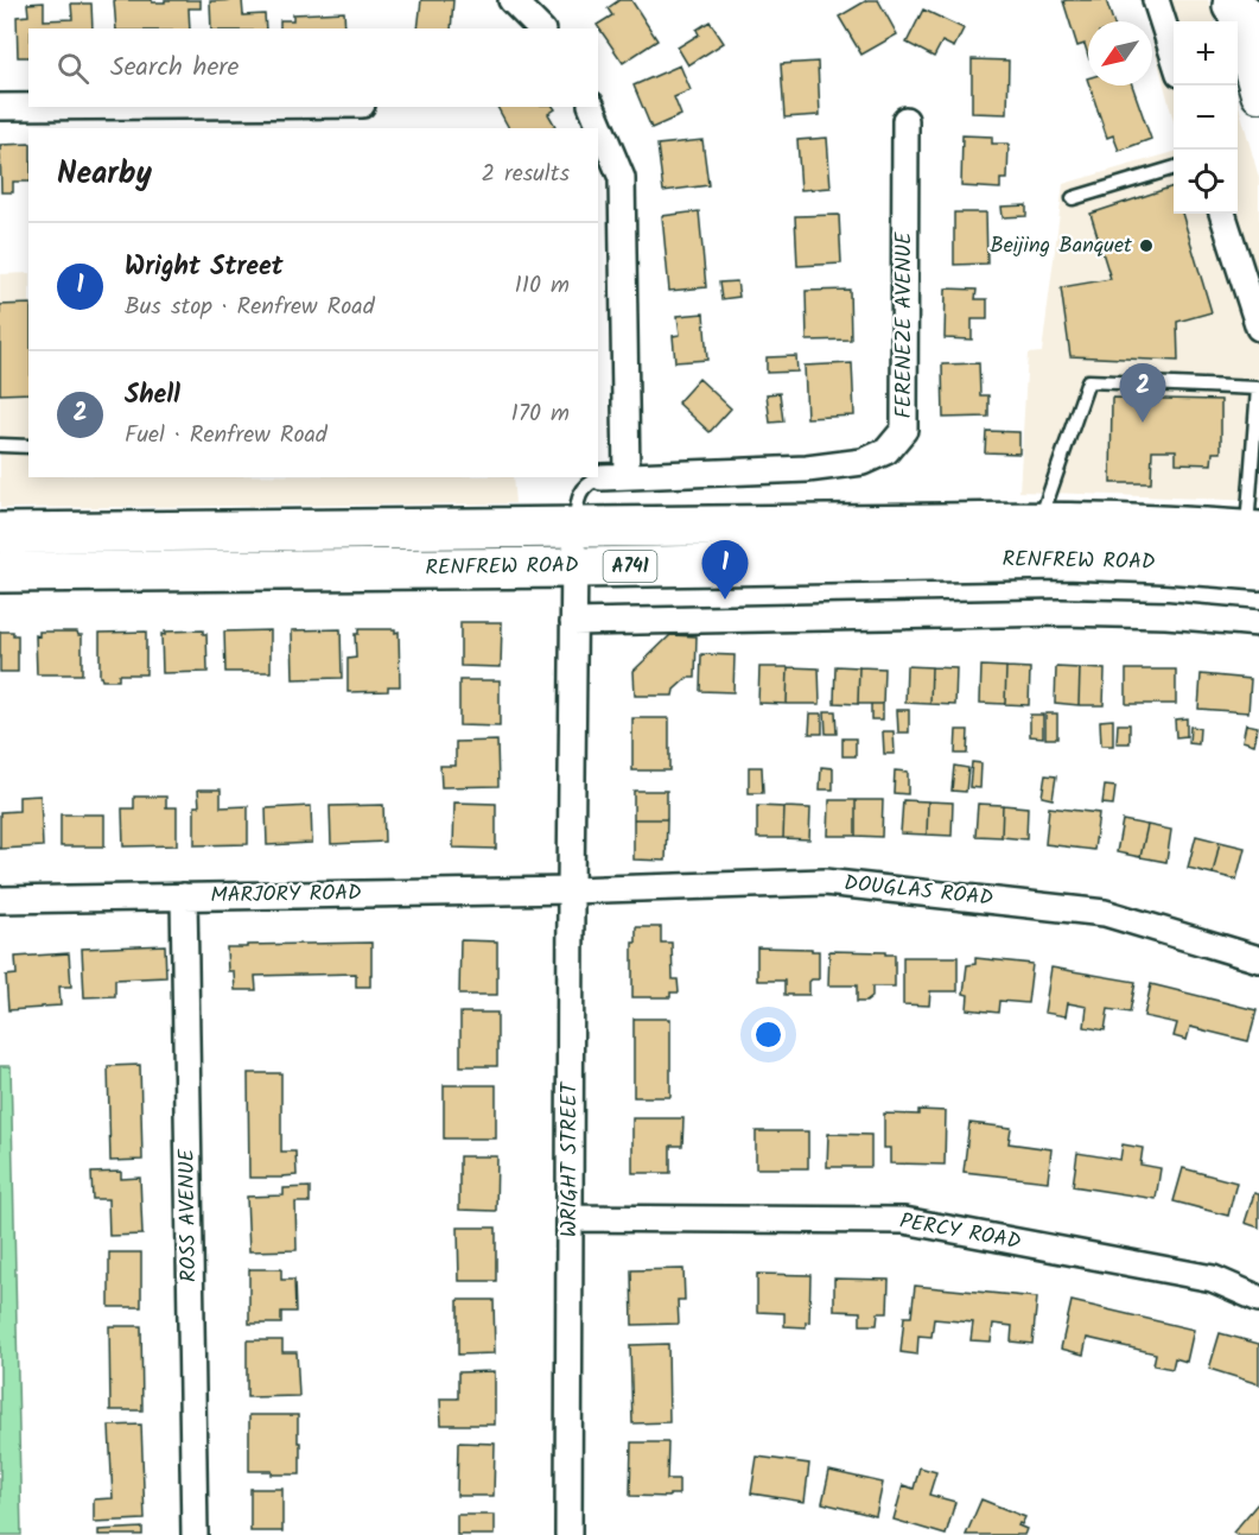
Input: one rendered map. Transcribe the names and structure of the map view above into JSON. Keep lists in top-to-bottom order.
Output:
{
  "streets": {
    "main road": ["RENFREW ROAD", "A741"],
    "street": [
      "FERENEZE AVENUE",
      "DOUGLAS ROAD",
      "MARJORY ROAD",
      "WRIGHT STREET",
      "ROSS AVENUE",
      "PERCY ROAD"
    ]
  },
  "crossings": [
    ["RENFREW ROAD", "WRIGHT STREET"],
    ["DOUGLAS ROAD", "MARJORY ROAD"],
    ["DOUGLAS ROAD", "WRIGHT STREET"],
    ["MARJORY ROAD", "WRIGHT STREET"],
    ["MARJORY ROAD", "ROSS AVENUE"],
    ["WRIGHT STREET", "PERCY ROAD"]
  ],
  "places": ["Beijing Banquet"],
  "north": "bottom left",
  "page": {
    "map_buttons": ["+", "−"],
    "search": "Search here",
    "heading": ["Nearby", "2 results"],
    "list": [
      {
        "mark": "1",
        "name": "Wright Street",
        "note": "Bus stop · Renfrew Road",
        "value": "110 m"
      },
      {
        "mark": "2",
        "name": "Shell",
        "note": "Fuel · Renfrew Road",
        "value": "170 m"
      }
    ],
    "pins": ["2", "1"]
  }
}
